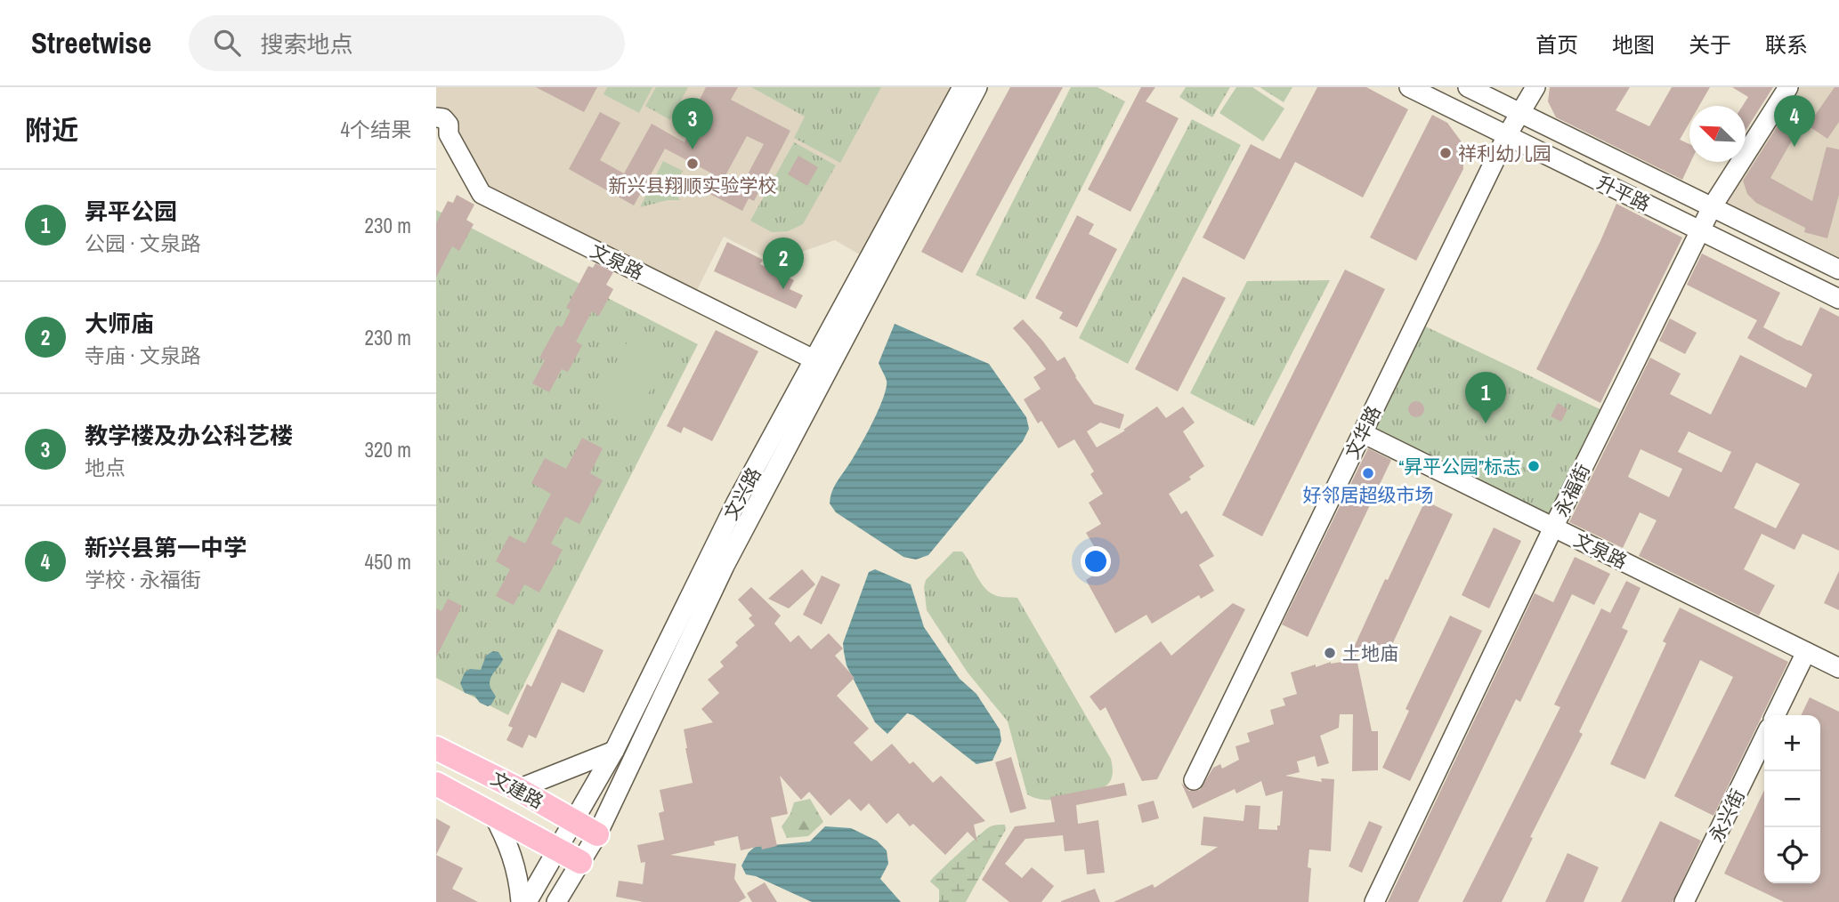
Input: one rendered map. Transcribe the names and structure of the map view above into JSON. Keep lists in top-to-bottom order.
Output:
{
  "streets": {
    "main road": ["文建路"],
    "street": [
      "升平路",
      "文泉路",
      "文华路",
      "永福街",
      "文兴路",
      "永兴街"
    ]
  },
  "crossings": [
    ["升平路", "文华路"],
    ["升平路", "永福街"],
    ["文泉路", "文华路"],
    ["文泉路", "永福街"],
    ["文泉路", "文兴路"],
    ["文兴路", "文建路"]
  ],
  "places": [
    "祥利幼儿园",
    "新兴县翔顺实验学校",
    "“昇平公园”标志",
    "好邻居超级市场",
    "土地庙"
  ],
  "north": "top left",
  "page": {
    "header": "Streetwise",
    "search": "搜索地点",
    "nav": [
      "首页",
      "地图",
      "关于",
      "联系"
    ],
    "heading": ["附近", "4个结果"],
    "pins": [
      "4",
      "3",
      "2",
      "1"
    ],
    "list": [
      {
        "mark": "1",
        "name": "昇平公园",
        "note": "公园 · 文泉路",
        "value": "230 m"
      },
      {
        "mark": "2",
        "name": "大师庙",
        "note": "寺庙 · 文泉路",
        "value": "230 m"
      },
      {
        "mark": "3",
        "name": "教学楼及办公科艺楼",
        "note": "地点",
        "value": "320 m"
      },
      {
        "mark": "4",
        "name": "新兴县第一中学",
        "note": "学校 · 永福街",
        "value": "450 m"
      }
    ],
    "map_buttons": ["+", "−"]
  }
}
